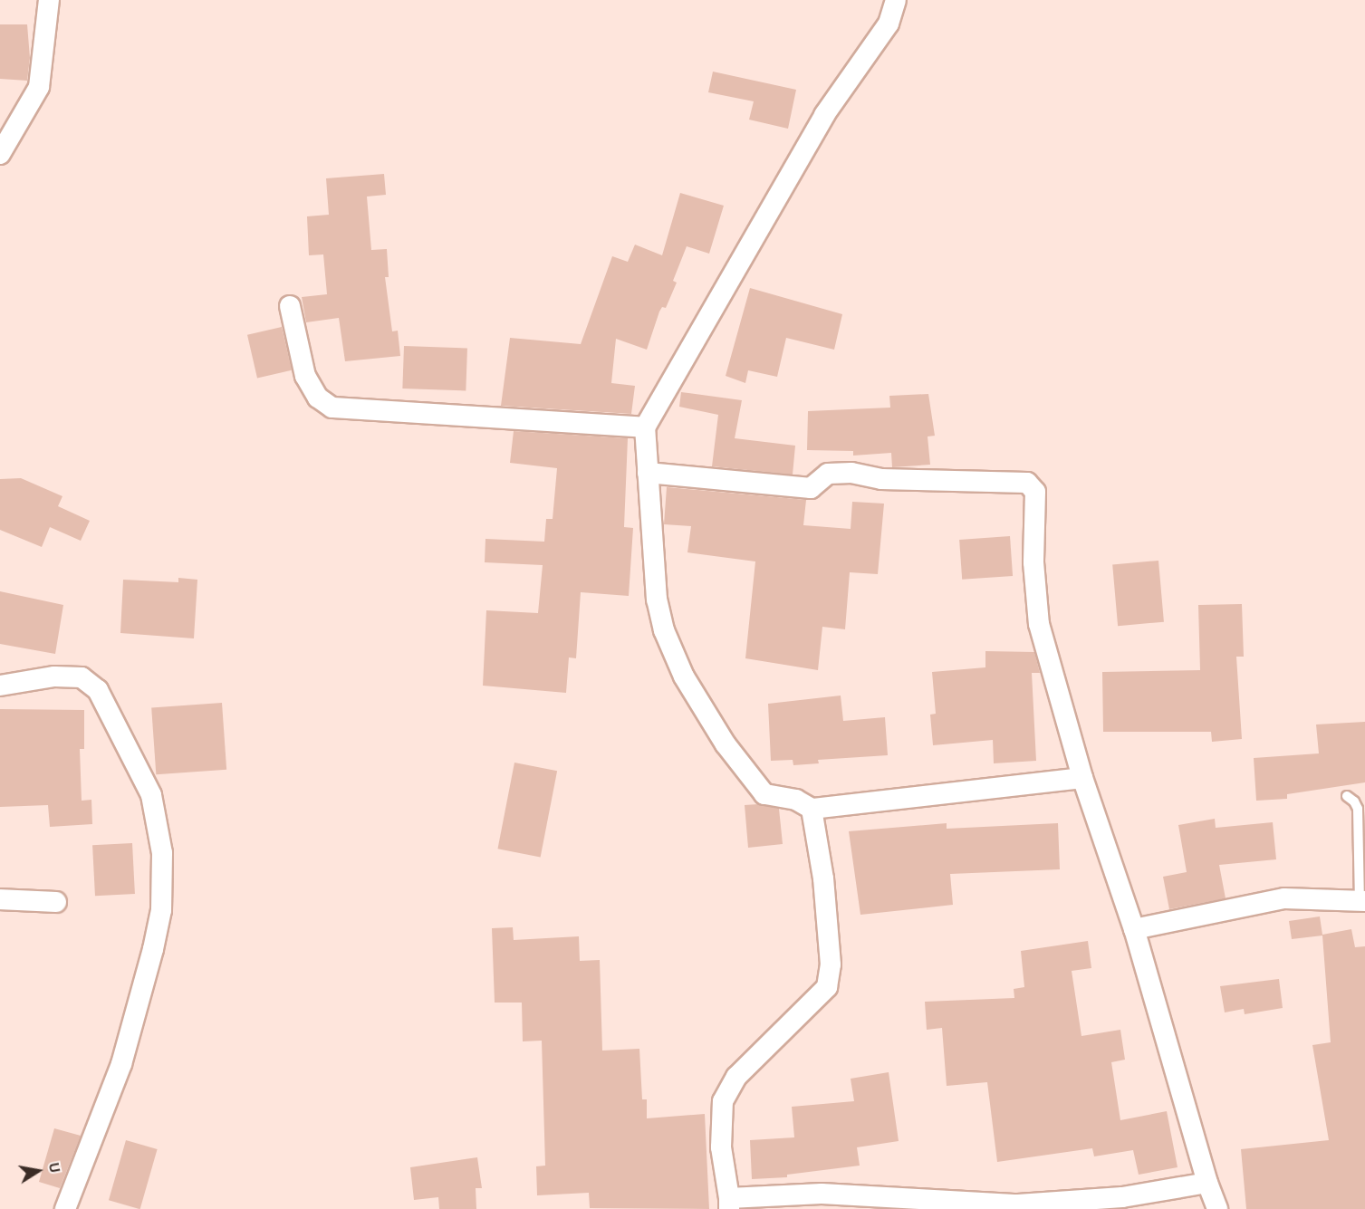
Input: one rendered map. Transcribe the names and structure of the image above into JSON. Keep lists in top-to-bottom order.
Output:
{
  "north": "right"
}
